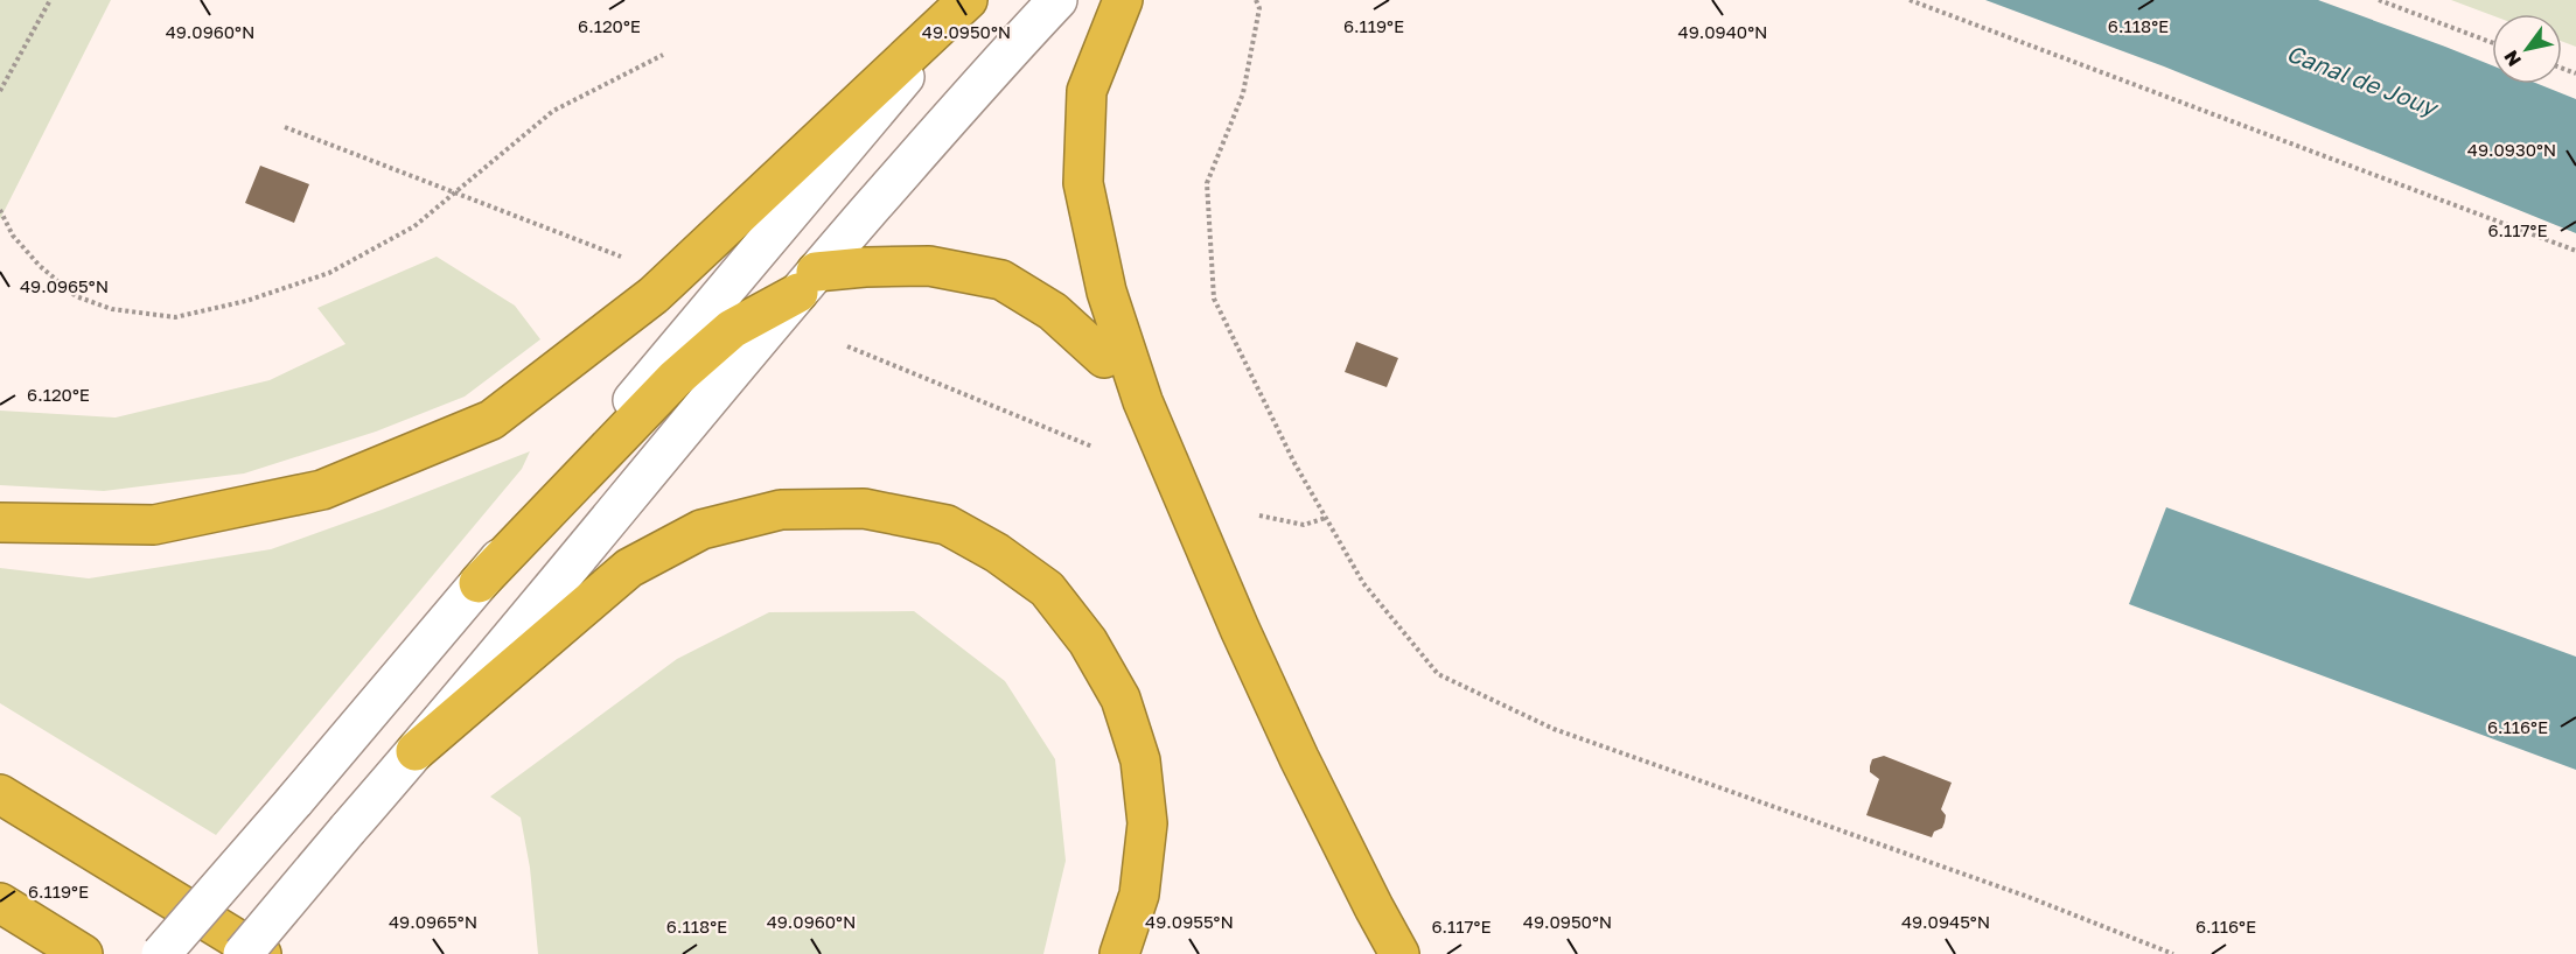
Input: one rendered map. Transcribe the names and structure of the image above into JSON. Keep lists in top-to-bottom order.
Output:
{
  "water": ["Canal de Jouy"],
  "north": "bottom left",
  "coordinates": [
    "6.120°E",
    "6.119°E",
    "6.118°E",
    "49.0960°N",
    "49.0950°N",
    "49.0940°N",
    "49.0930°N",
    "6.117°E",
    "49.0965°N",
    "6.116°E",
    "49.0955°N",
    "49.0945°N"
  ]
}
